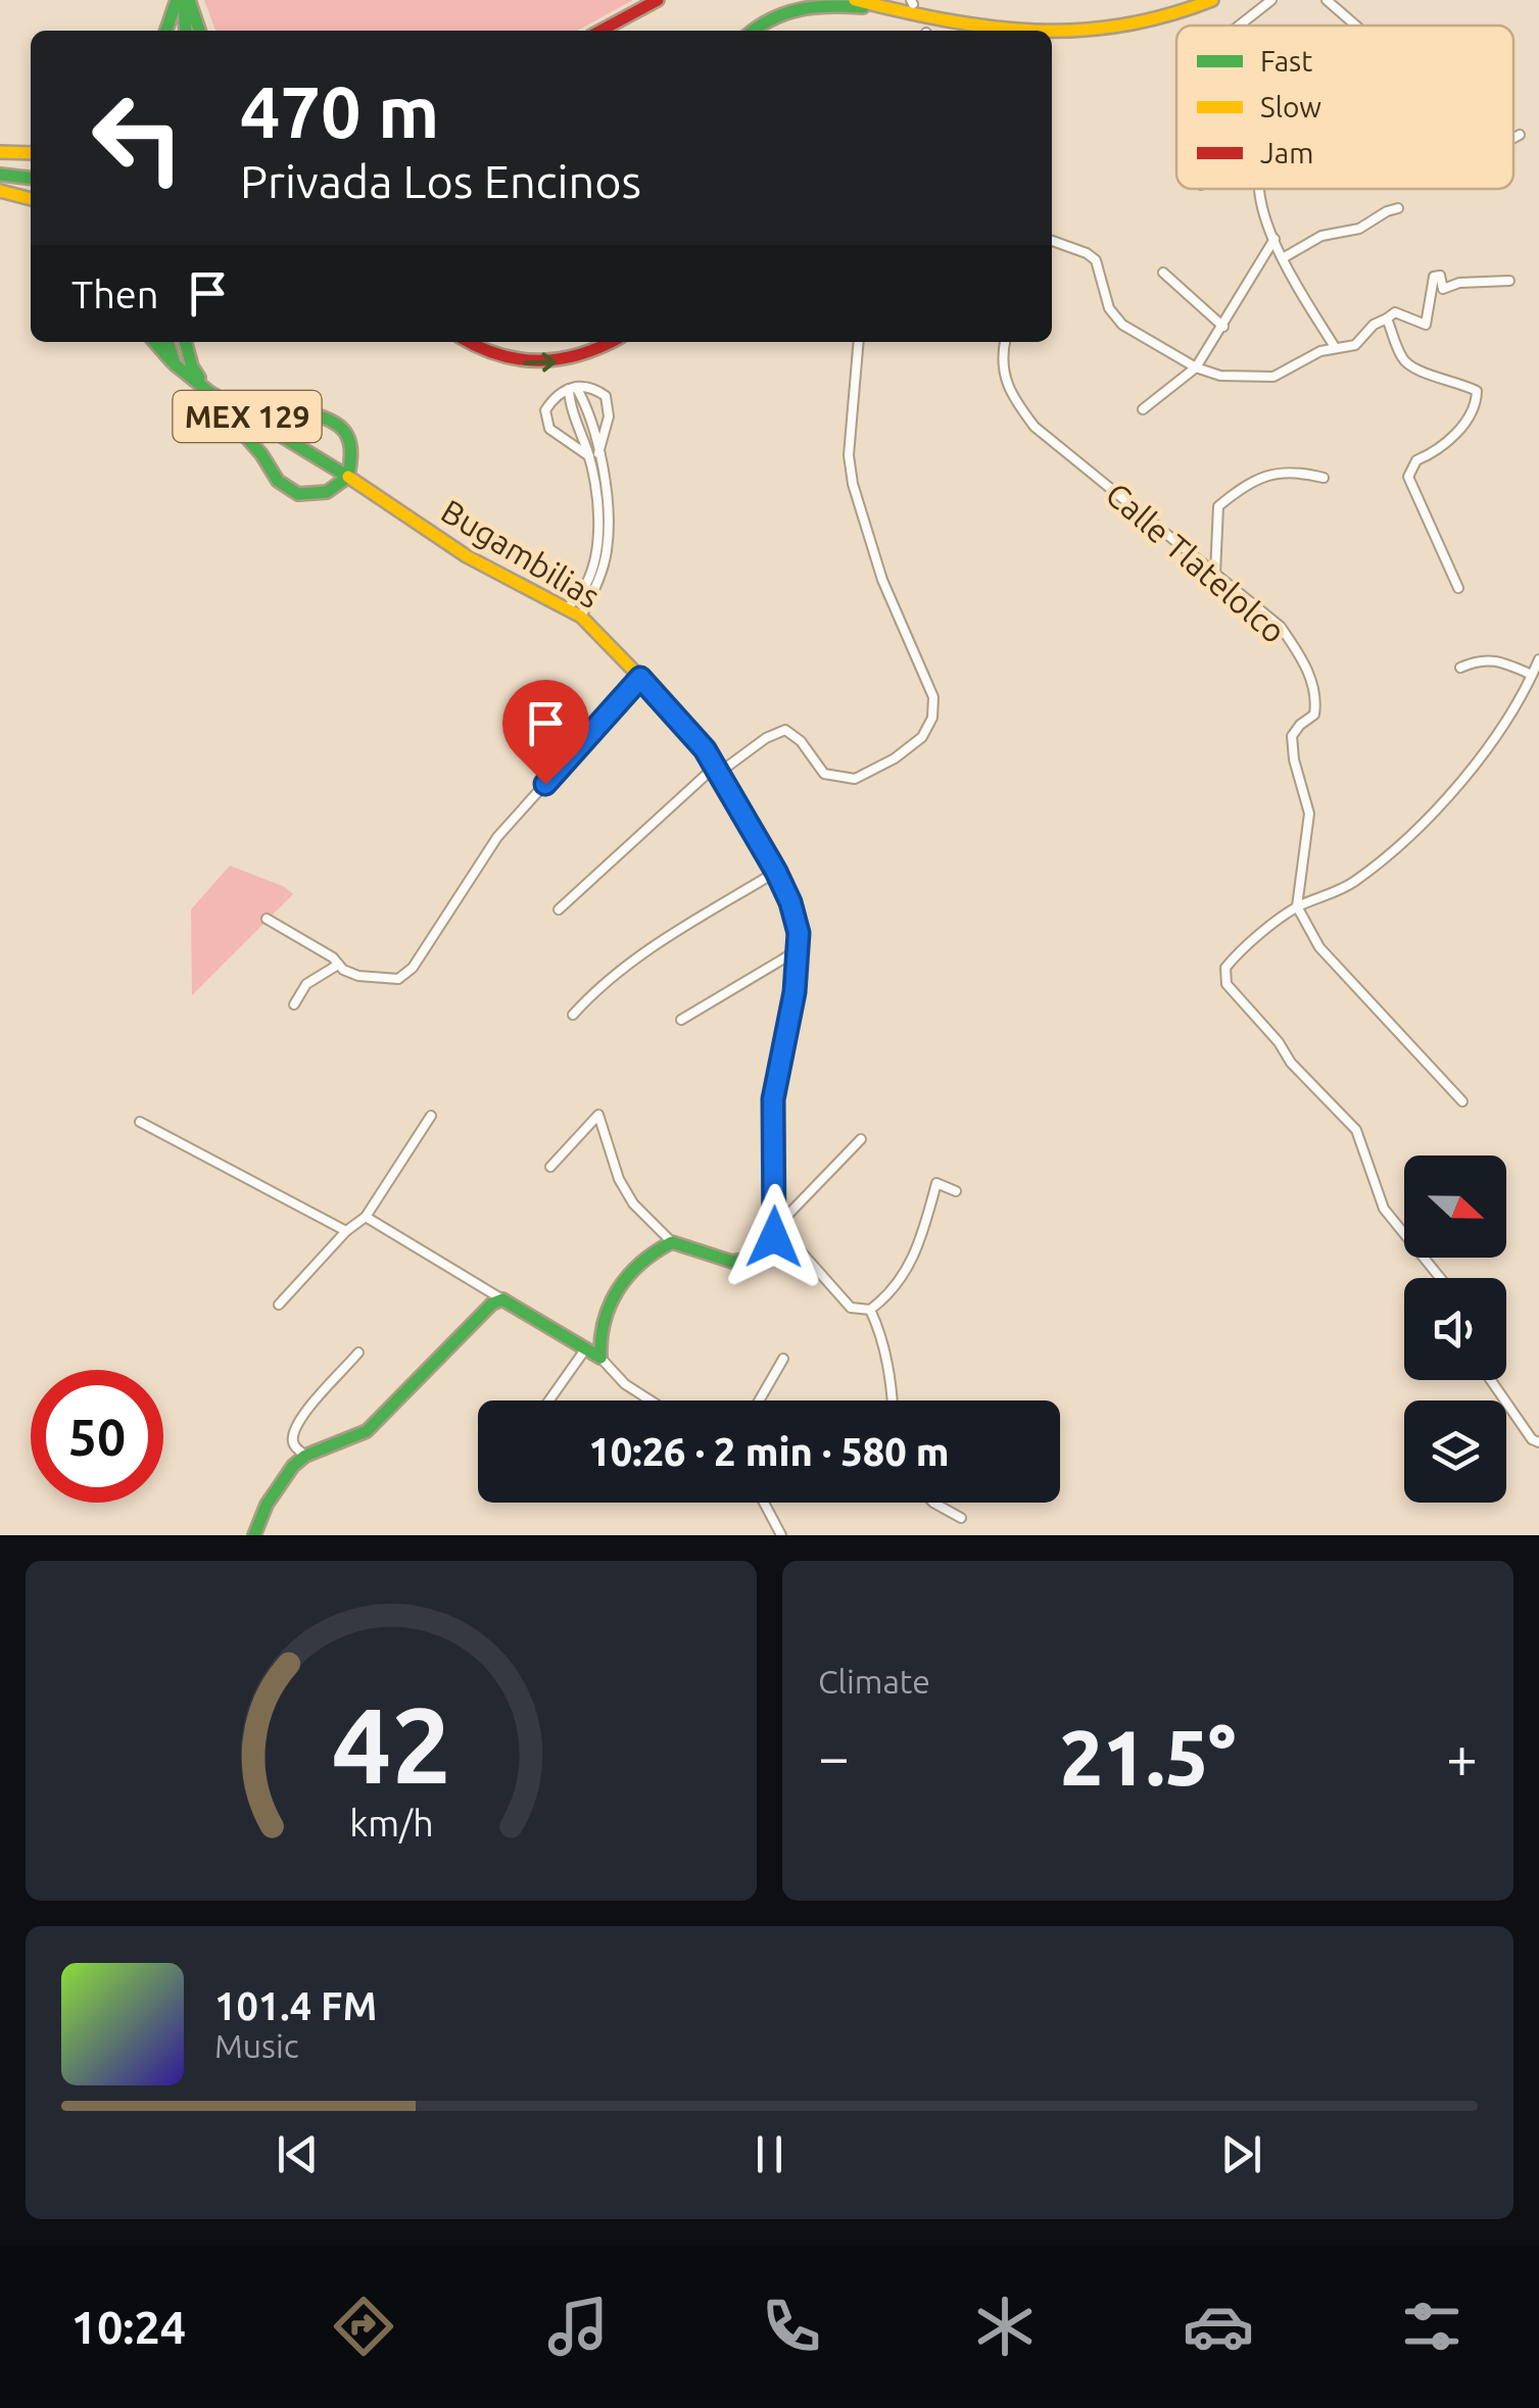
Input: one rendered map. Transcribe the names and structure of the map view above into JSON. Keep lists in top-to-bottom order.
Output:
{
  "streets": {
    "main road": ["MEX 129", "Bugambilias"],
    "street": ["Calle Tlatelolco"]
  },
  "crossings": [
    ["MEX 129", "Bugambilias"]
  ],
  "legend": ["Fast", "Slow", "Jam"],
  "north": "right",
  "page": {
    "turn": ["470 m", "Privada Los Encinos"],
    "then": "Then",
    "limit": "50",
    "trip": "10:26 · 2 min · 580 m",
    "tile": "Climate",
    "heat": ["−", "21.5°", "+"],
    "song": ["101.4 FM", "Music"],
    "tabs": "10:24",
    "gauge": ["42", "km/h"]
  }
}
